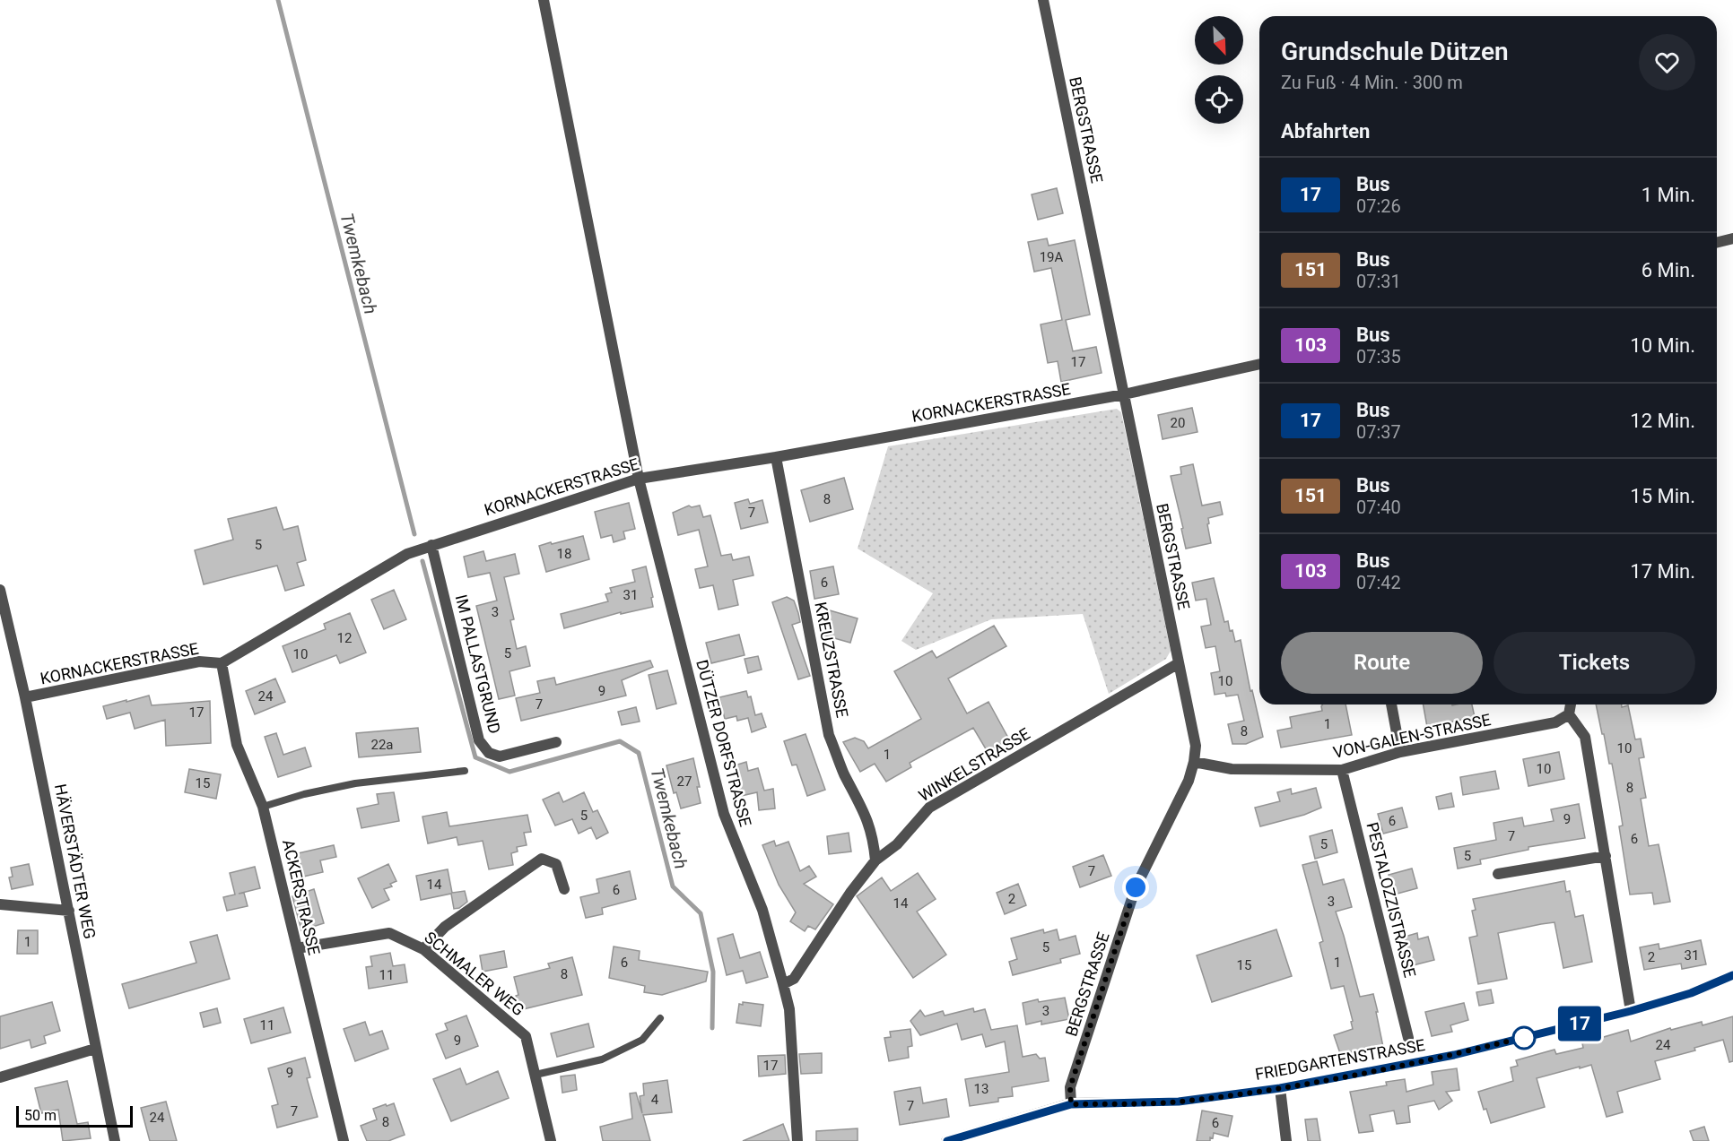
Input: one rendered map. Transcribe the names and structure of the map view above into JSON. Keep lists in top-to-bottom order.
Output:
{
  "streets": {
    "street": [
      "BERGSTRASSE",
      "KORNACKERSTRASSE",
      "KREUZSTRASSE",
      "IM PALLASTGRUND",
      "VON-GALEN-STRASSE",
      "DÜTZER DORFSTRASSE",
      "WINKELSTRASSE",
      "HÄVERSTÄDTER WEG",
      "ACKERSTRASSE",
      "PESTALOZZISTRASSE",
      "SCHMALER WEG",
      "FRIEDGARTENSTRASSE"
    ]
  },
  "crossings": [
    ["BERGSTRASSE", "KORNACKERSTRASSE"],
    ["BERGSTRASSE", "VON-GALEN-STRASSE"],
    ["BERGSTRASSE", "WINKELSTRASSE"],
    ["BERGSTRASSE", "FRIEDGARTENSTRASSE"],
    ["KORNACKERSTRASSE", "KREUZSTRASSE"],
    ["KORNACKERSTRASSE", "IM PALLASTGRUND"],
    ["KORNACKERSTRASSE", "DÜTZER DORFSTRASSE"],
    ["KORNACKERSTRASSE", "HÄVERSTÄDTER WEG"],
    ["KORNACKERSTRASSE", "ACKERSTRASSE"],
    ["KREUZSTRASSE", "WINKELSTRASSE"],
    ["VON-GALEN-STRASSE", "PESTALOZZISTRASSE"],
    ["DÜTZER DORFSTRASSE", "WINKELSTRASSE"],
    ["ACKERSTRASSE", "SCHMALER WEG"]
  ],
  "water": ["Twemkebach"],
  "lines": ["bus line 17"],
  "house_numbers": [
    "19A",
    "17",
    "20",
    "8",
    "7",
    "5",
    "18",
    "6",
    "31",
    "3",
    "12",
    "5",
    "10",
    "10",
    "9",
    "24",
    "7",
    "17",
    "1",
    "8",
    "22a",
    "10",
    "1",
    "10",
    "27",
    "15",
    "8",
    "5",
    "9",
    "6",
    "7",
    "6",
    "5",
    "5",
    "7",
    "14",
    "6",
    "2",
    "3",
    "14",
    "1",
    "5",
    "31",
    "2",
    "6",
    "1",
    "15",
    "8",
    "11",
    "3",
    "11",
    "9",
    "24",
    "17",
    "9",
    "13",
    "4",
    "7",
    "7",
    "24",
    "8",
    "6"
  ],
  "scale_bar": "50 m",
  "north": "bottom right",
  "page": {
    "on_map": "17",
    "heading": [
      ["Grundschule Dützen", "Zu Fuß · 4 Min. · 300 m"],
      "Abfahrten"
    ],
    "list": [
      {
        "mark": "17",
        "name": "Bus",
        "note": "07:26",
        "value": "1 Min."
      },
      {
        "mark": "151",
        "name": "Bus",
        "note": "07:31",
        "value": "6 Min."
      },
      {
        "mark": "103",
        "name": "Bus",
        "note": "07:35",
        "value": "10 Min."
      },
      {
        "mark": "17",
        "name": "Bus",
        "note": "07:37",
        "value": "12 Min."
      },
      {
        "mark": "151",
        "name": "Bus",
        "note": "07:40",
        "value": "15 Min."
      },
      {
        "mark": "103",
        "name": "Bus",
        "note": "07:42",
        "value": "17 Min."
      }
    ],
    "buttons": ["Route", "Tickets"],
    "scale": "50 m"
  }
}
